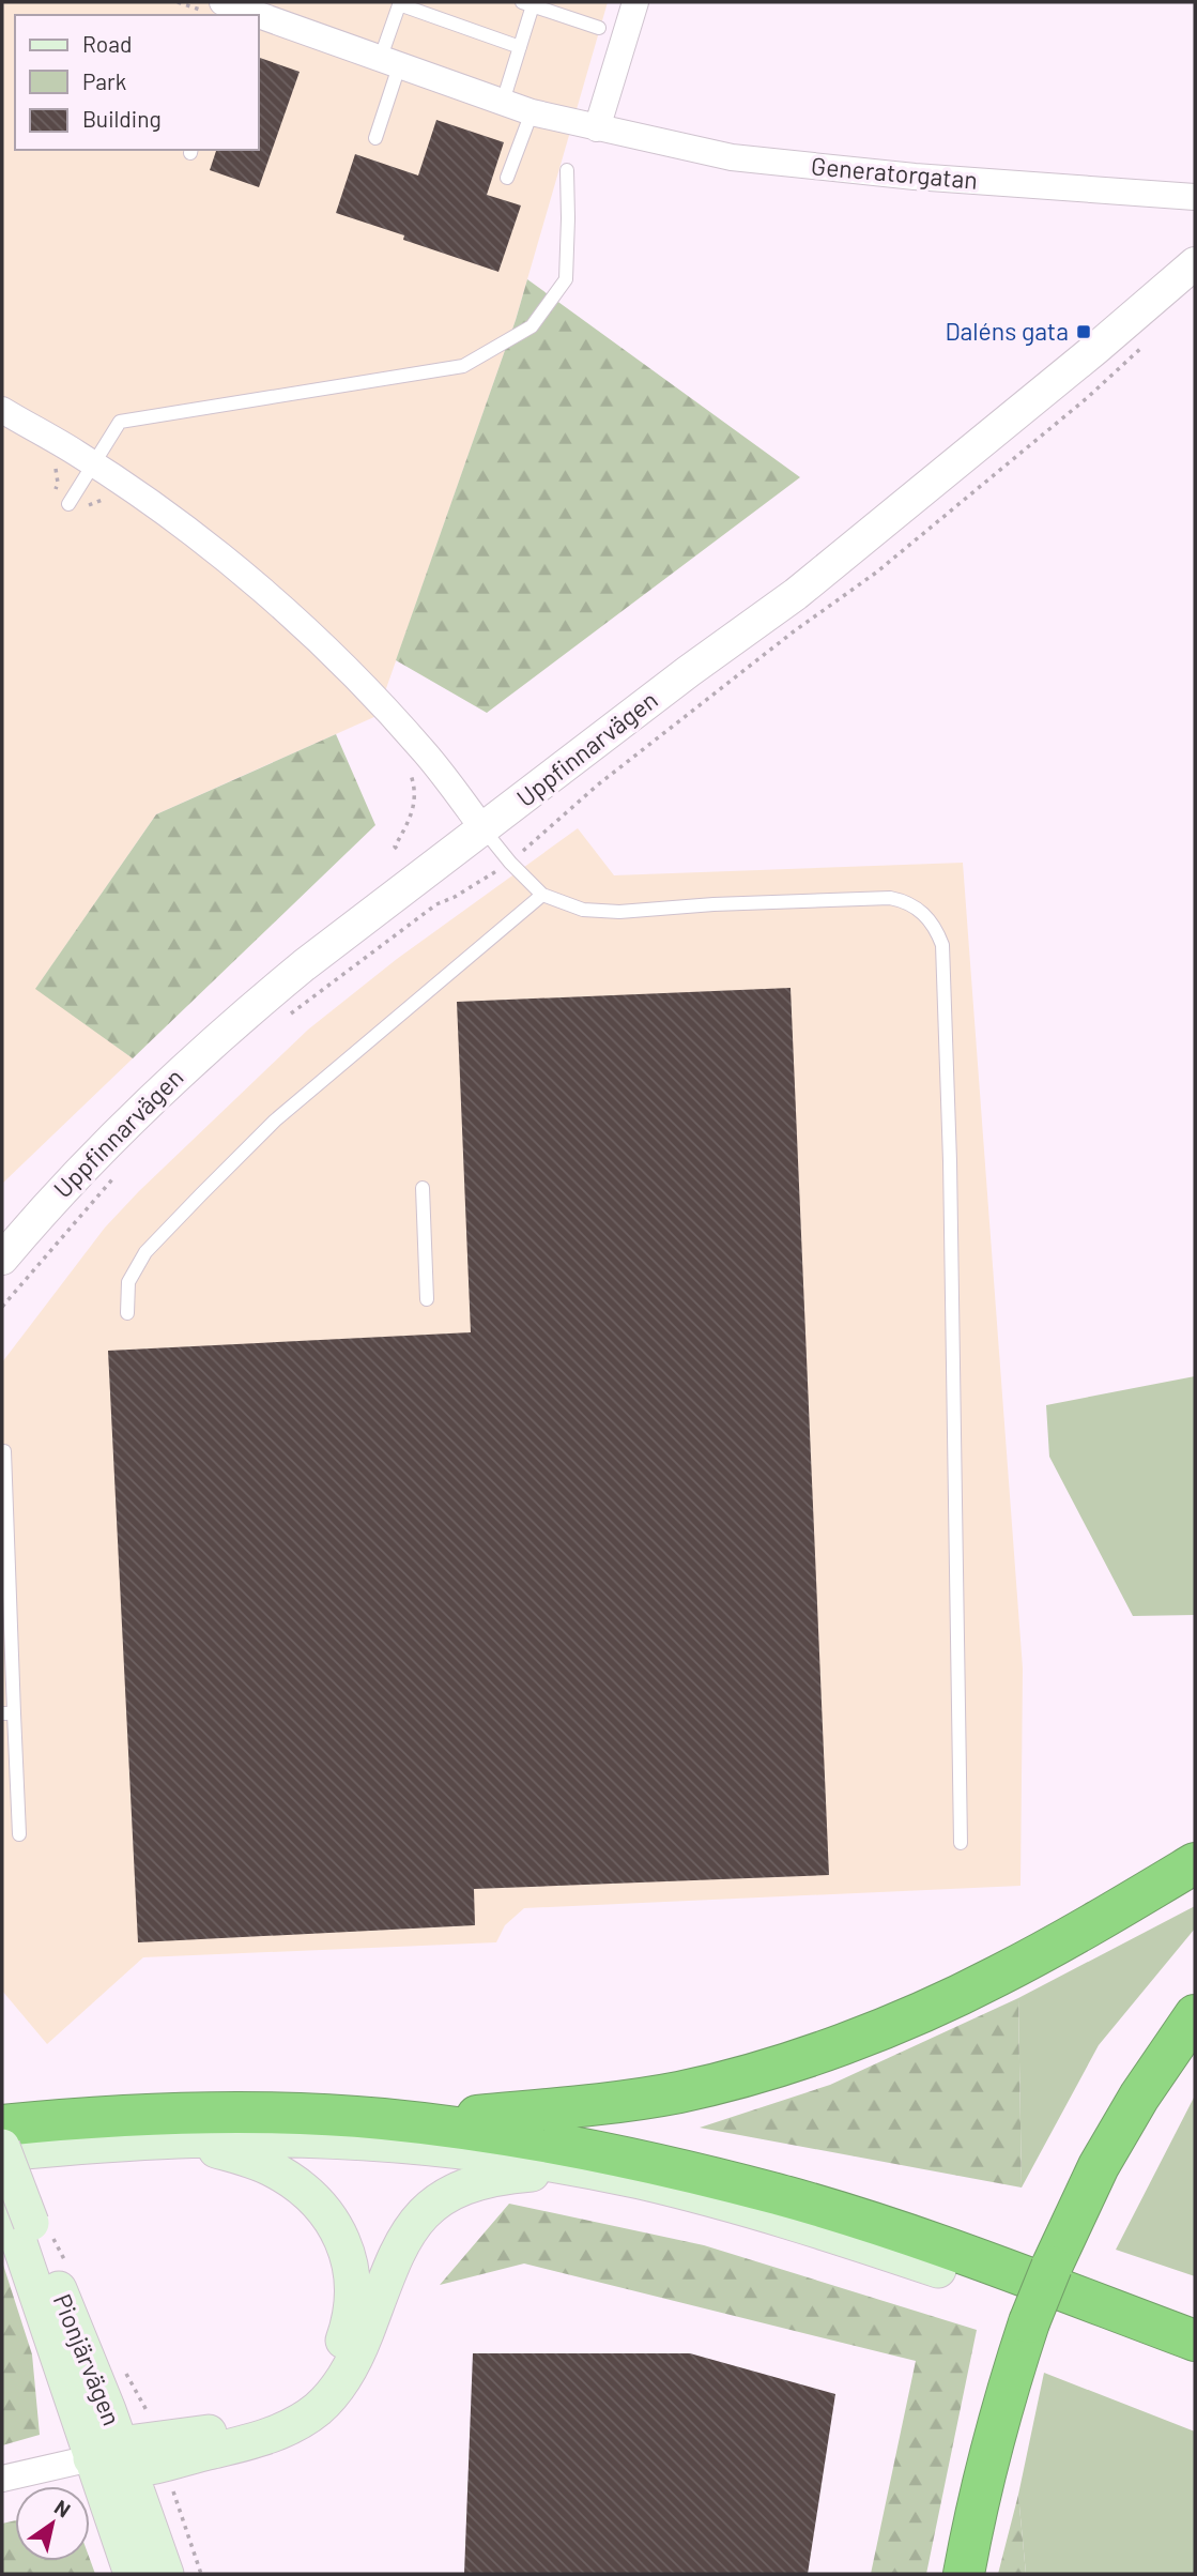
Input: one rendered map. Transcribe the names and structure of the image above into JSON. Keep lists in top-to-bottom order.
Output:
{
  "streets": {
    "main road": ["Pionjärvägen"],
    "street": ["Generatorgatan", "Uppfinnarvägen"]
  },
  "places": {
    "transit": ["Daléns gata"]
  },
  "legend": ["Road", "Park", "Building"],
  "north": "top right"
}
